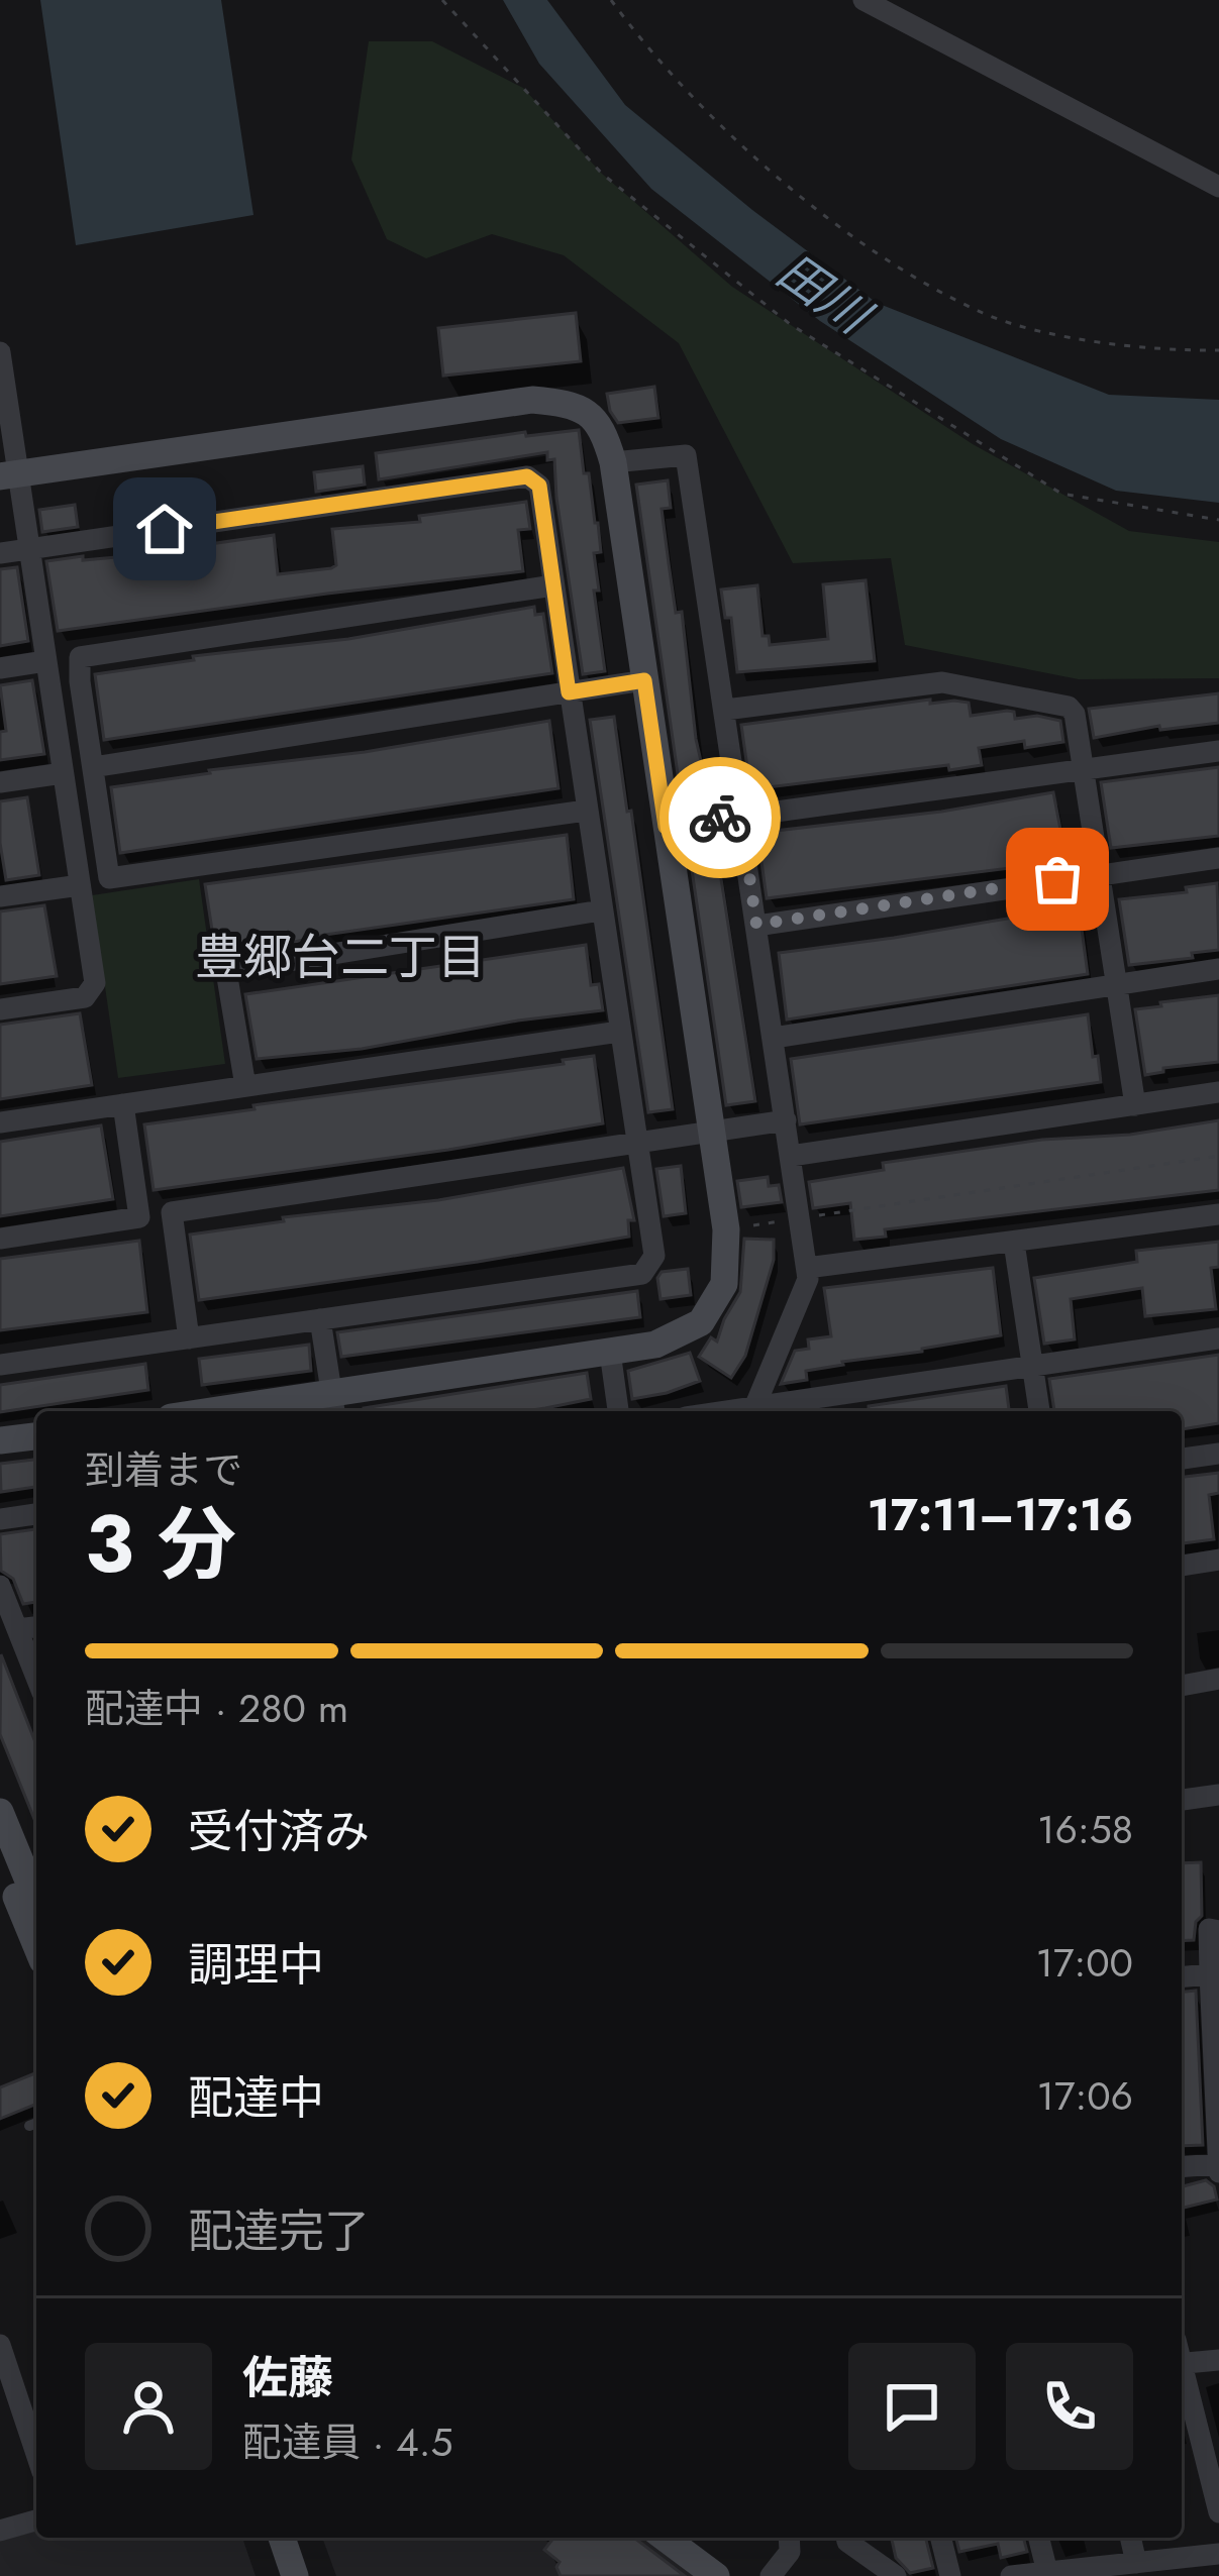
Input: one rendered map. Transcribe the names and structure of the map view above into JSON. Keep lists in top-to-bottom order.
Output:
{
  "districts": ["豊郷台二丁目"],
  "water": ["田川"],
  "page": {
    "heading": ["3 分", "到着まで", "17:11–17:16"],
    "panel": ["佐藤", "配達員 · 4.5"],
    "bar": "配達中 · 280 m",
    "list": [
      ["受付済み", "16:58"],
      ["調理中", "17:00"],
      ["配達中", "17:06"],
      "配達完了"
    ]
  }
}
